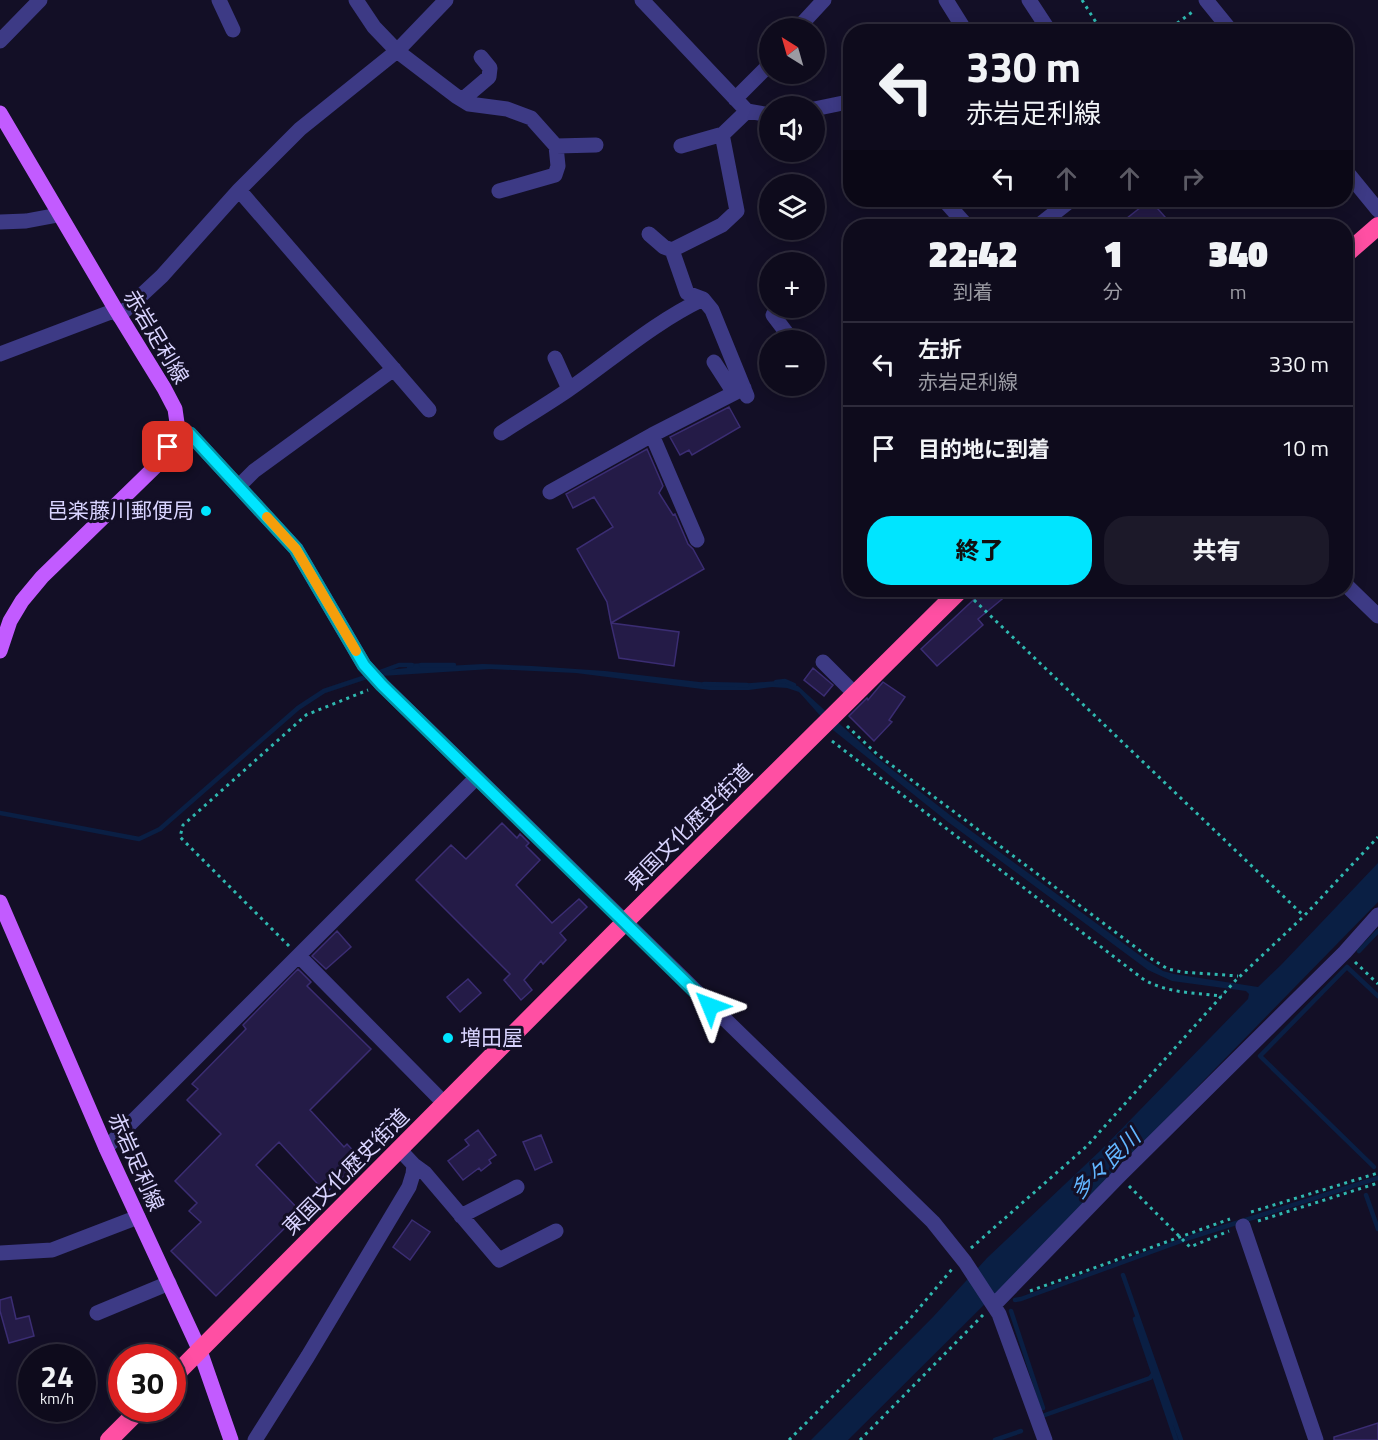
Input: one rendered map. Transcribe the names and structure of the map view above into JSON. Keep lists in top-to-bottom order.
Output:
{
  "streets": {
    "highway": ["東国文化歴史街道"],
    "main road": ["赤岩足利線"]
  },
  "crossings": [
    ["赤岩足利線", "東国文化歴史街道"]
  ],
  "water": ["多々良川"],
  "places": ["邑楽藤川郵便局", "増田屋"],
  "north": "top left",
  "page": {
    "map_buttons": ["+", "−"],
    "turn": ["330 m", "赤岩足利線"],
    "eta": [
      "22:42",
      "到着",
      "1",
      "分",
      "340",
      "m"
    ],
    "list": [
      {
        "name": "左折",
        "note": "赤岩足利線",
        "value": "330 m"
      },
      {
        "name": "目的地に到着",
        "value": "10 m"
      }
    ],
    "buttons": ["終了", "共有"],
    "speed": "24 km/h",
    "limit": "30"
  }
}
